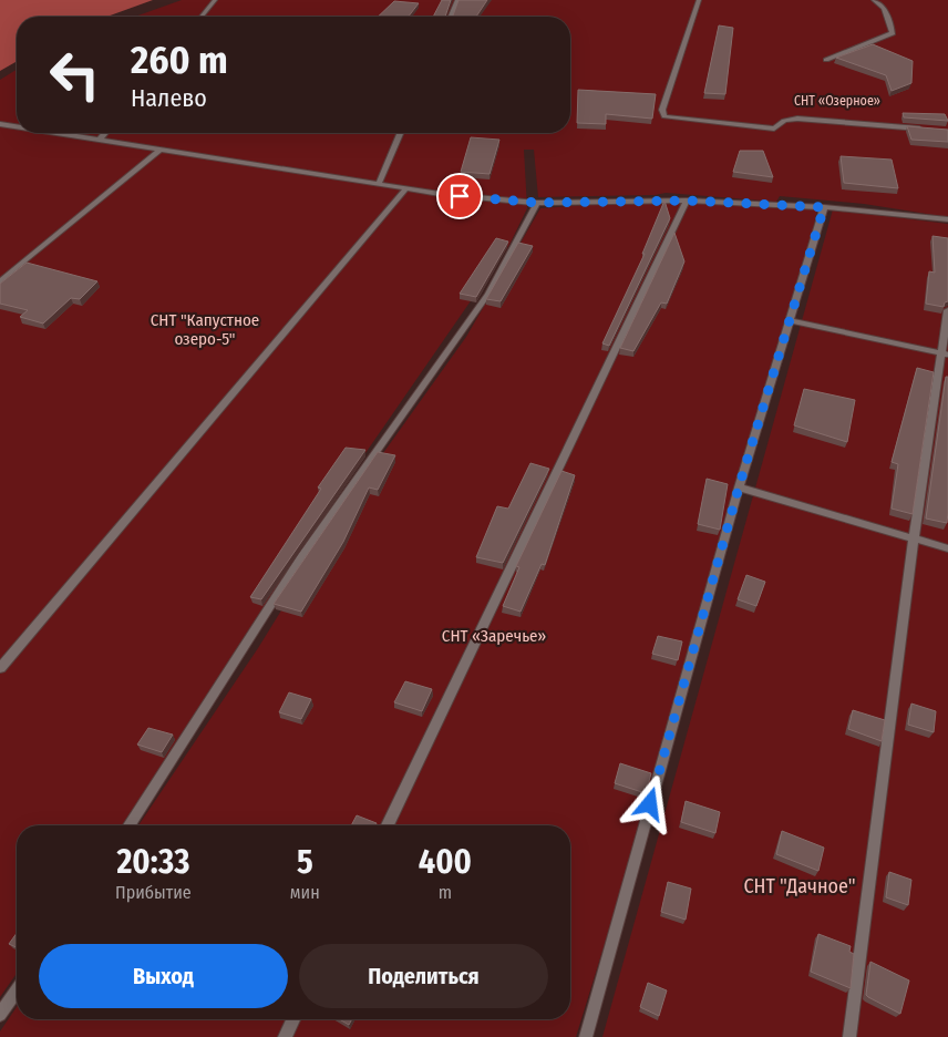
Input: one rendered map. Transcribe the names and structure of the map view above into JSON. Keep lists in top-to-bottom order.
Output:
{
  "parks": [
    "СНТ «Озерное»",
    "СНТ \"Капустное озеро-5\"",
    "СНТ «Заречье»",
    "СНТ \"Дачное\""
  ],
  "page": {
    "turn": ["260 m", "Налево"],
    "eta": [
      "20:33",
      "Прибытие",
      "5",
      "мин",
      "400",
      "m"
    ],
    "buttons": ["Выход", "Поделиться"]
  }
}
